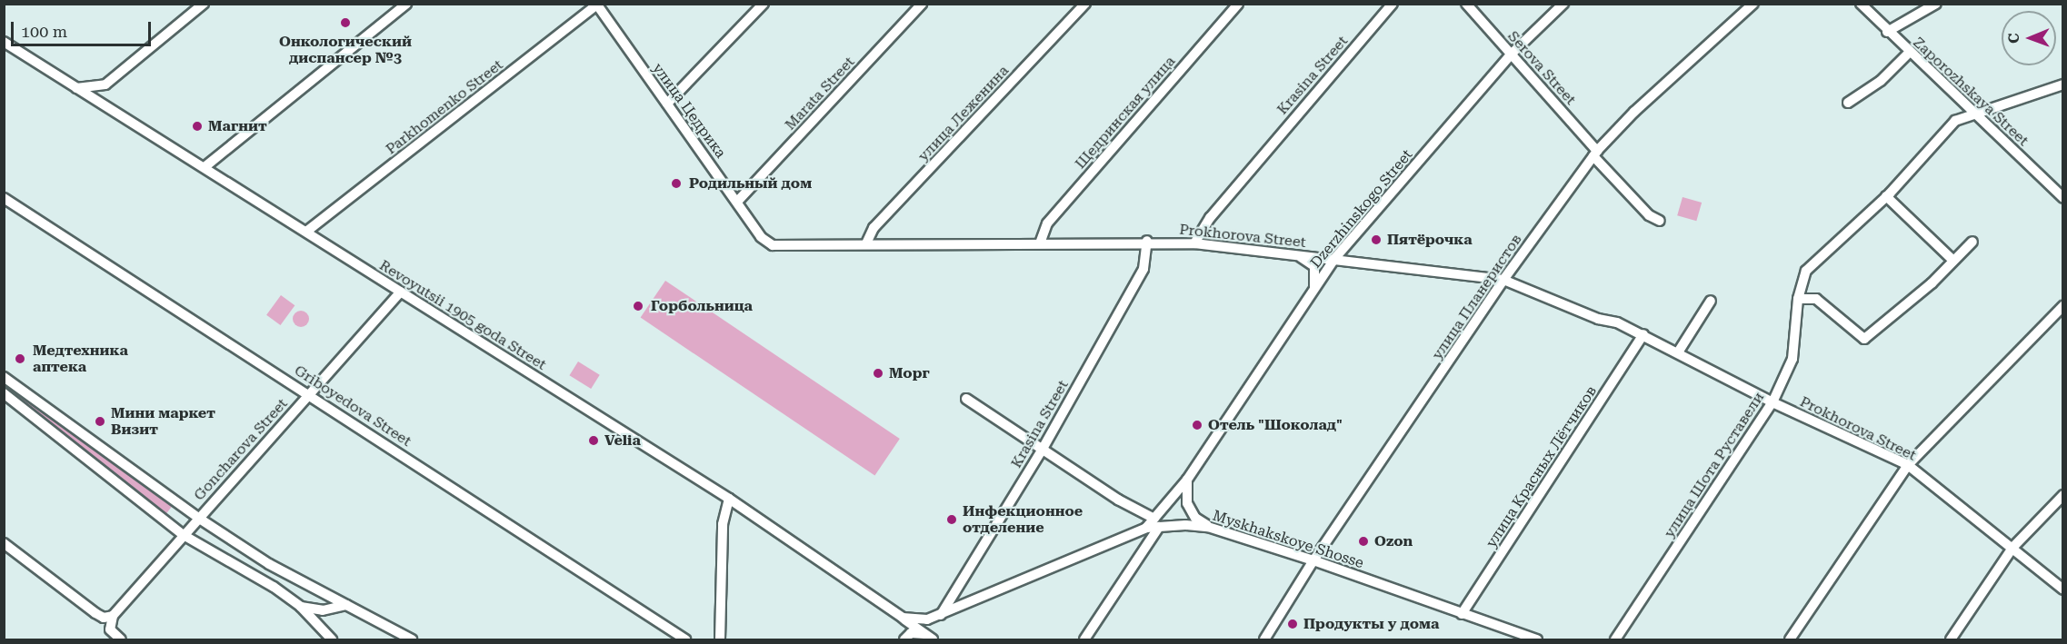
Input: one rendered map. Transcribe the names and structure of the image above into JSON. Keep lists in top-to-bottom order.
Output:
{
  "streets": {
    "street": [
      "Serova Street",
      "Krasina Street",
      "Zaporozhskaya Street",
      "Marata Street",
      "Parkhomenko Street",
      "улица Цедрика",
      "Щедринская улица",
      "улица Леженина",
      "Dzerzhinskogo Street",
      "Prokhorova Street",
      "улица Планеристов",
      "Revoyutsii 1905 goda Street",
      "Griboyedova Street",
      "Goncharova Street",
      "улица Шота Руставели",
      "улица Красных Лётчиков",
      "Myskhakskoye Shosse"
    ]
  },
  "crossings": [
    ["Serova Street", "Dzerzhinskogo Street"],
    ["Serova Street", "улица Планеристов"],
    ["Krasina Street", "Dzerzhinskogo Street"],
    ["Krasina Street", "Prokhorova Street"],
    ["Zaporozhskaya Street", "улица Шота Руставели"],
    ["Marata Street", "улица Цедрика"],
    ["Parkhomenko Street", "улица Цедрика"],
    ["Parkhomenko Street", "Revoyutsii 1905 goda Street"],
    ["улица Цедрика", "Prokhorova Street"],
    ["Щедринская улица", "Prokhorova Street"],
    ["улица Леженина", "Prokhorova Street"],
    ["Dzerzhinskogo Street", "Prokhorova Street"],
    ["Dzerzhinskogo Street", "Myskhakskoye Shosse"],
    ["Prokhorova Street", "улица Планеристов"],
    ["Prokhorova Street", "улица Шота Руставели"],
    ["Prokhorova Street", "улица Красных Лётчиков"],
    ["улица Планеристов", "Myskhakskoye Shosse"],
    ["Revoyutsii 1905 goda Street", "Goncharova Street"],
    ["Griboyedova Street", "Goncharova Street"],
    ["улица Красных Лётчиков", "Myskhakskoye Shosse"]
  ],
  "places": [
    "Онкологический диспансер №3",
    "Магнит",
    "Родильный дом",
    "Пятёрочка",
    "Горбольница",
    "Медтехника аптека",
    "Морг",
    "Мини маркет Визит",
    "Отель \"Шоколад\"",
    "Velia",
    "Инфекционное отделение",
    "Ozon",
    "Продукты у дома"
  ],
  "scale_bar": "100 m",
  "north": "left"
}
